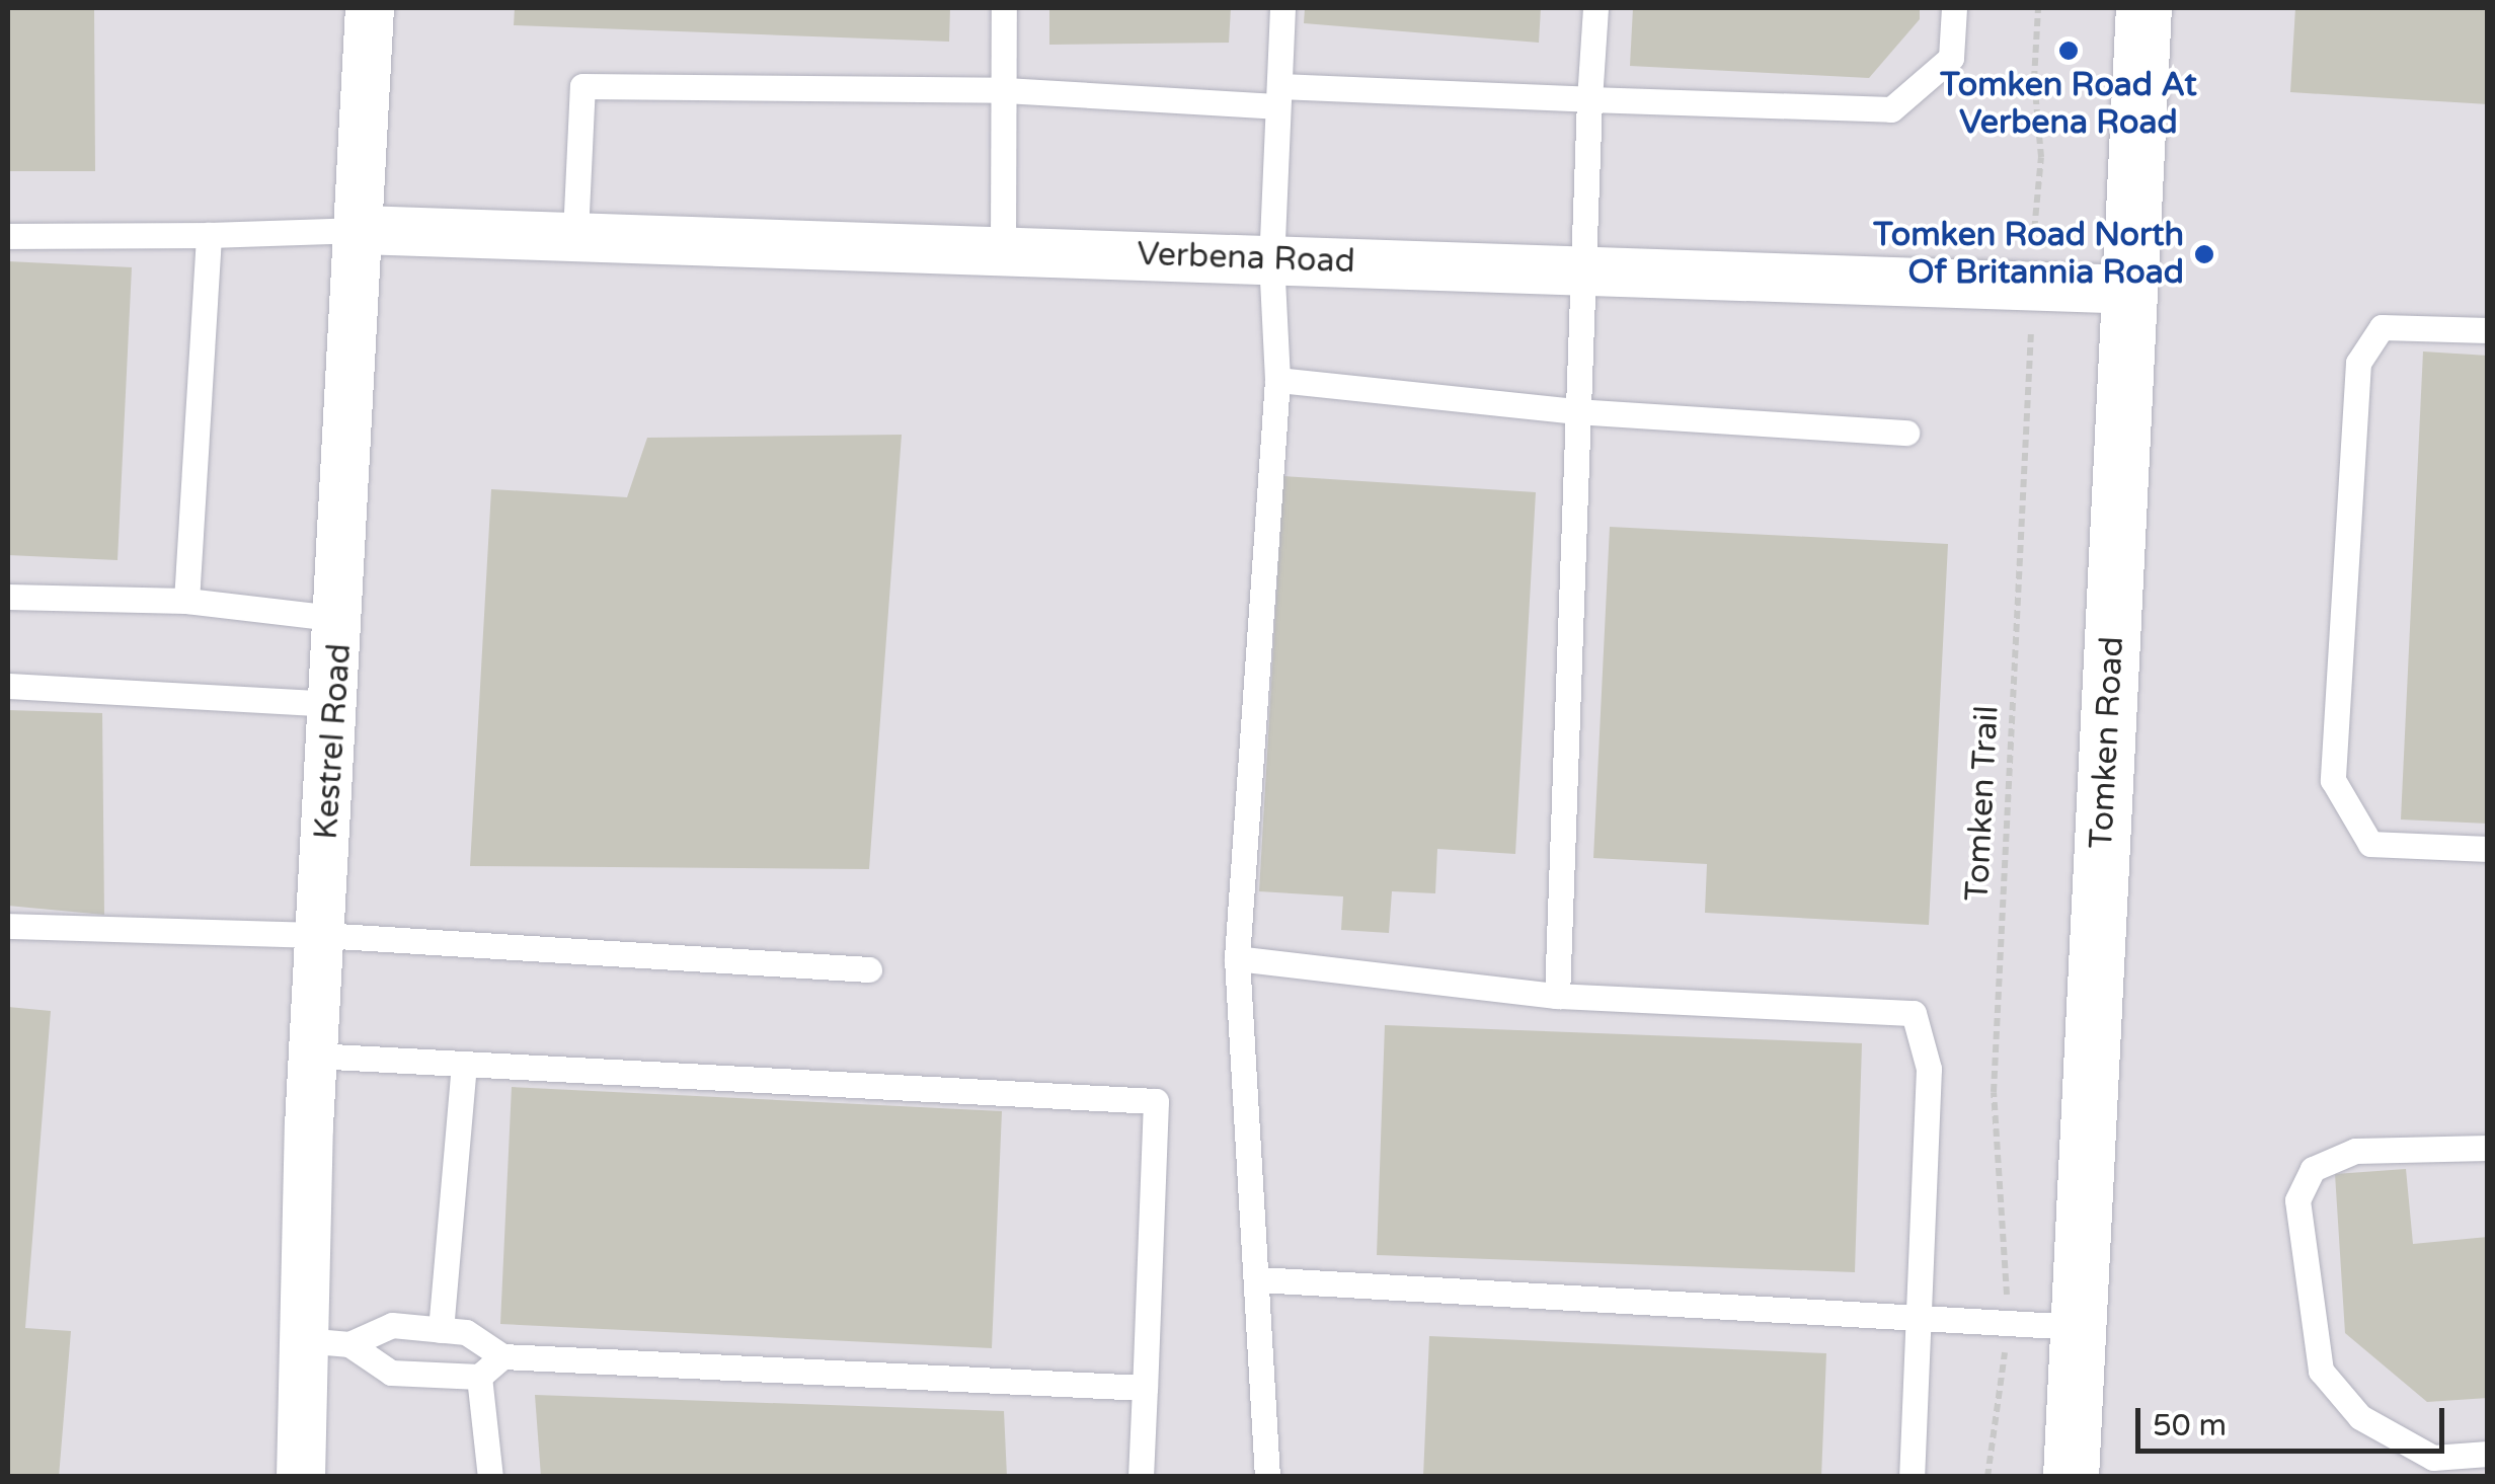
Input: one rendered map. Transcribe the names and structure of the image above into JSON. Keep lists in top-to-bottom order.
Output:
{
  "streets": {
    "main road": ["Tomken Road"],
    "street": ["Verbena Road", "Kestrel Road"],
    "path": ["Tomken Trail"]
  },
  "crossings": [
    ["Verbena Road", "Kestrel Road"],
    ["Verbena Road", "Tomken Road"]
  ],
  "places": ["Tomken Road At Verbena Road", "Tomken Road North Of Britannia Road"],
  "scale_bar": "50 m"
}
